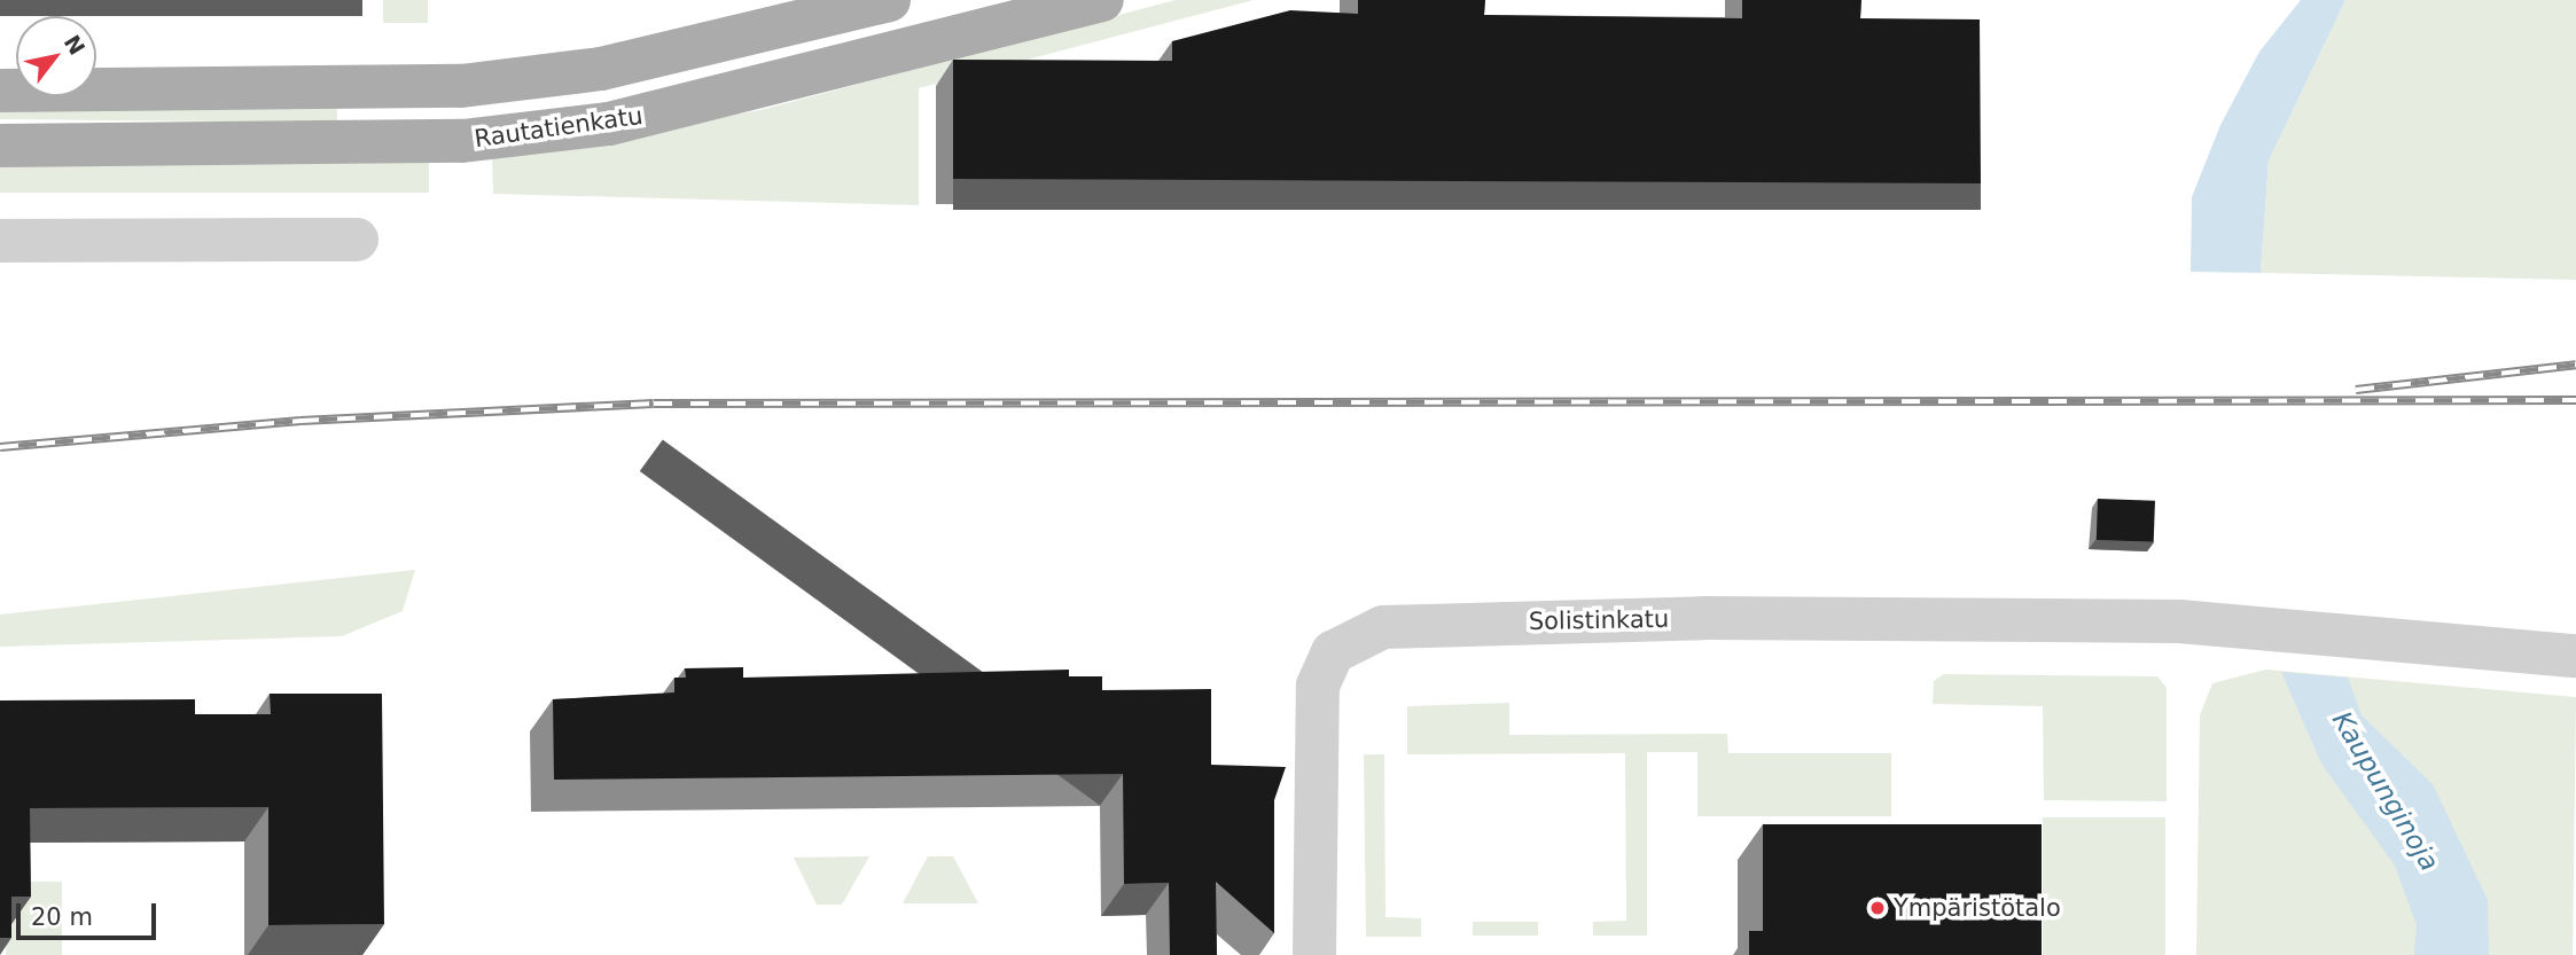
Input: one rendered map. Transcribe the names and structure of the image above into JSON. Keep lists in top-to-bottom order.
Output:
{
  "streets": {
    "main road": ["Rautatienkatu"],
    "street": ["Solistinkatu"]
  },
  "water": ["Kaupunginoja"],
  "places": ["Ympäristötalo"],
  "scale_bar": "20 m",
  "north": "top right"
}
